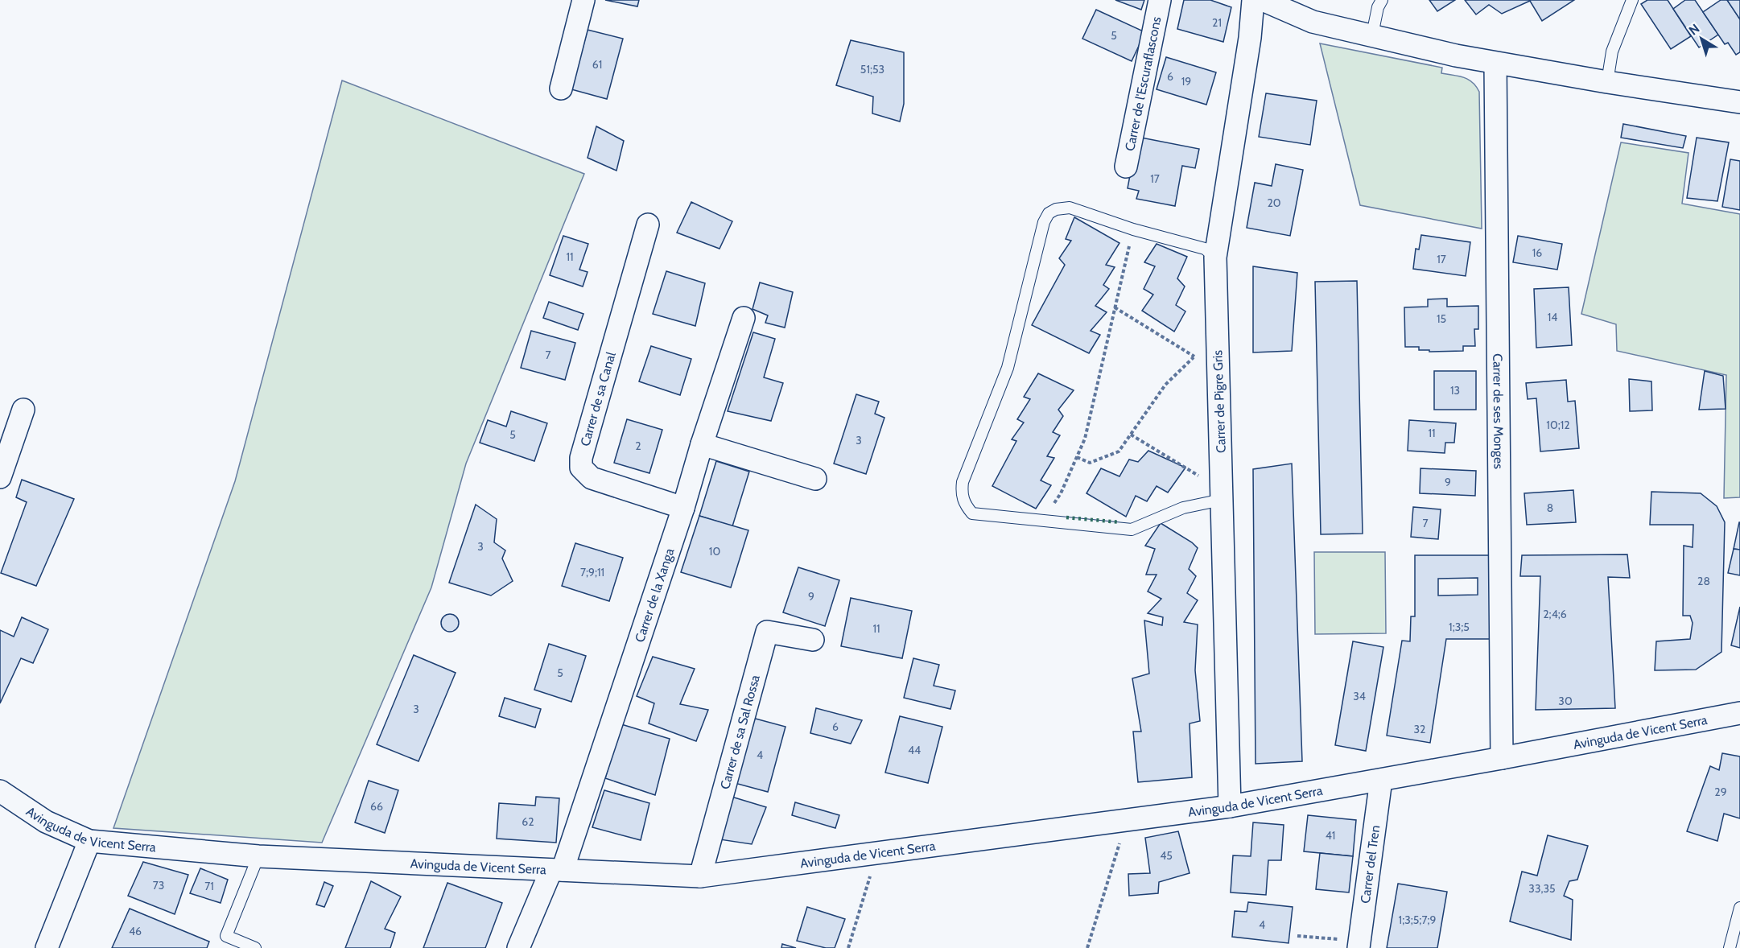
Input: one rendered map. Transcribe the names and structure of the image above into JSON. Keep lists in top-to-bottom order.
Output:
{
  "streets": {
    "street": [
      "Carrer de l'Escuraflascons",
      "Carrer de sa Canal",
      "Carrer de Pigre Gris",
      "Carrer de ses Monges",
      "Carrer de la Xanga",
      "Carrer de sa Sal Rossa",
      "Avinguda de Vicent Serra",
      "Carrer del Tren"
    ]
  },
  "crossings": [
    ["Carrer de sa Canal", "Carrer de la Xanga"],
    ["Carrer de Pigre Gris", "Avinguda de Vicent Serra"],
    ["Carrer de ses Monges", "Avinguda de Vicent Serra"],
    ["Carrer de la Xanga", "Avinguda de Vicent Serra"],
    ["Carrer de sa Sal Rossa", "Avinguda de Vicent Serra"],
    ["Avinguda de Vicent Serra", "Carrer del Tren"]
  ],
  "house_numbers": [
    "21",
    "5",
    "61",
    "51;53",
    "6",
    "19",
    "17",
    "20",
    "16",
    "11",
    "17",
    "14",
    "15",
    "7",
    "13",
    "10;12",
    "11",
    "5",
    "3",
    "2",
    "9",
    "8",
    "7",
    "3",
    "10",
    "7;9;11",
    "28",
    "9",
    "2;4;6",
    "1;3;5",
    "11",
    "5",
    "34",
    "30",
    "3",
    "6",
    "32",
    "44",
    "4",
    "29",
    "66",
    "62",
    "41",
    "45",
    "73",
    "71",
    "33,35",
    "1;3;5;7;9",
    "4",
    "46"
  ],
  "north": "top left"
}
